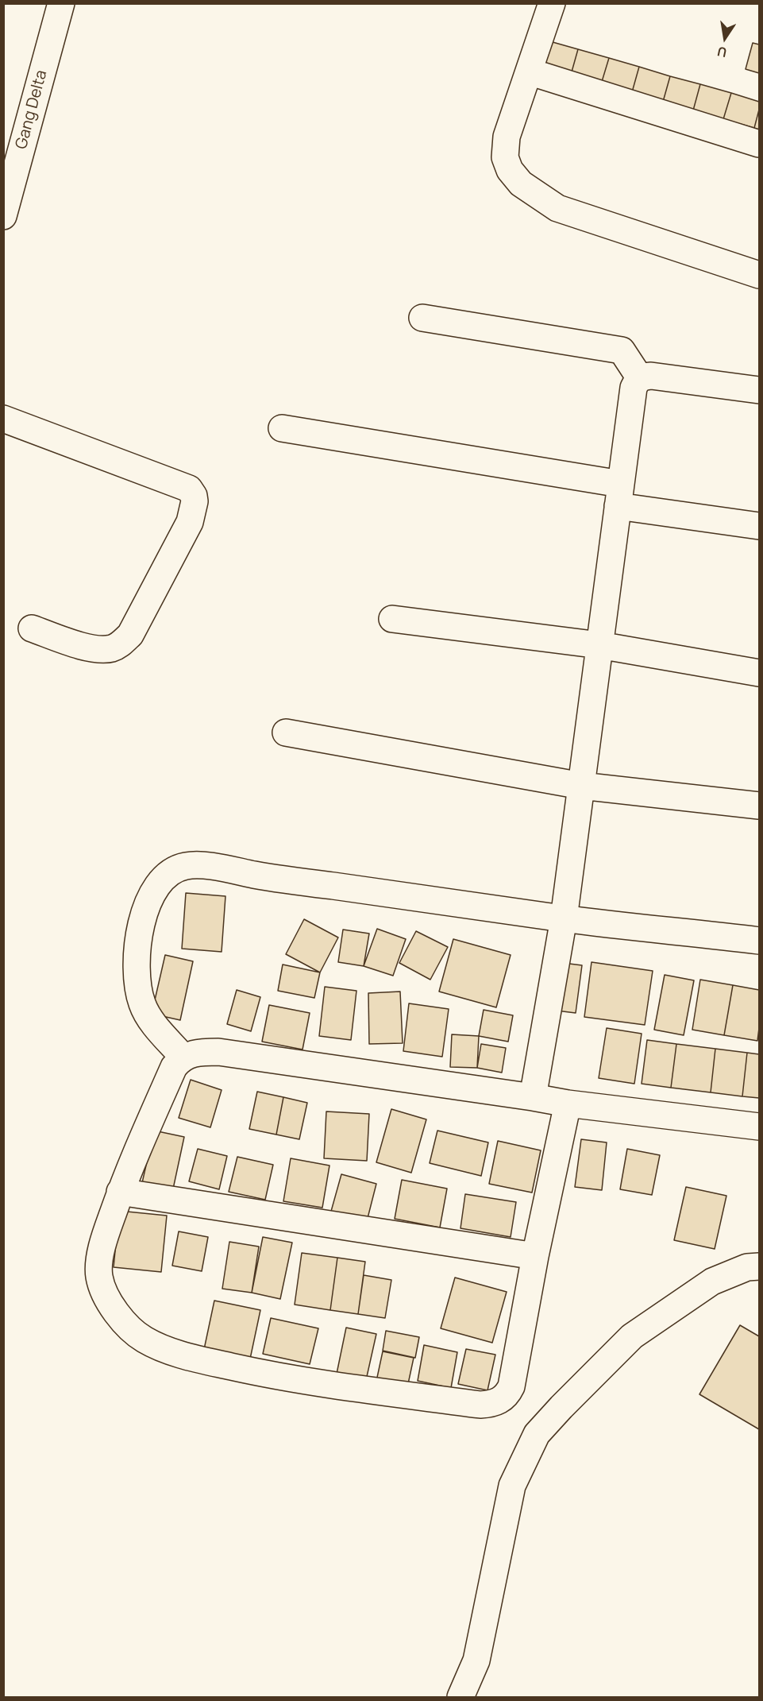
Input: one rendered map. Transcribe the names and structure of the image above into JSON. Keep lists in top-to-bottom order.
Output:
{
  "streets": {
    "street": ["Gang Delta"]
  },
  "north": "bottom"
}
